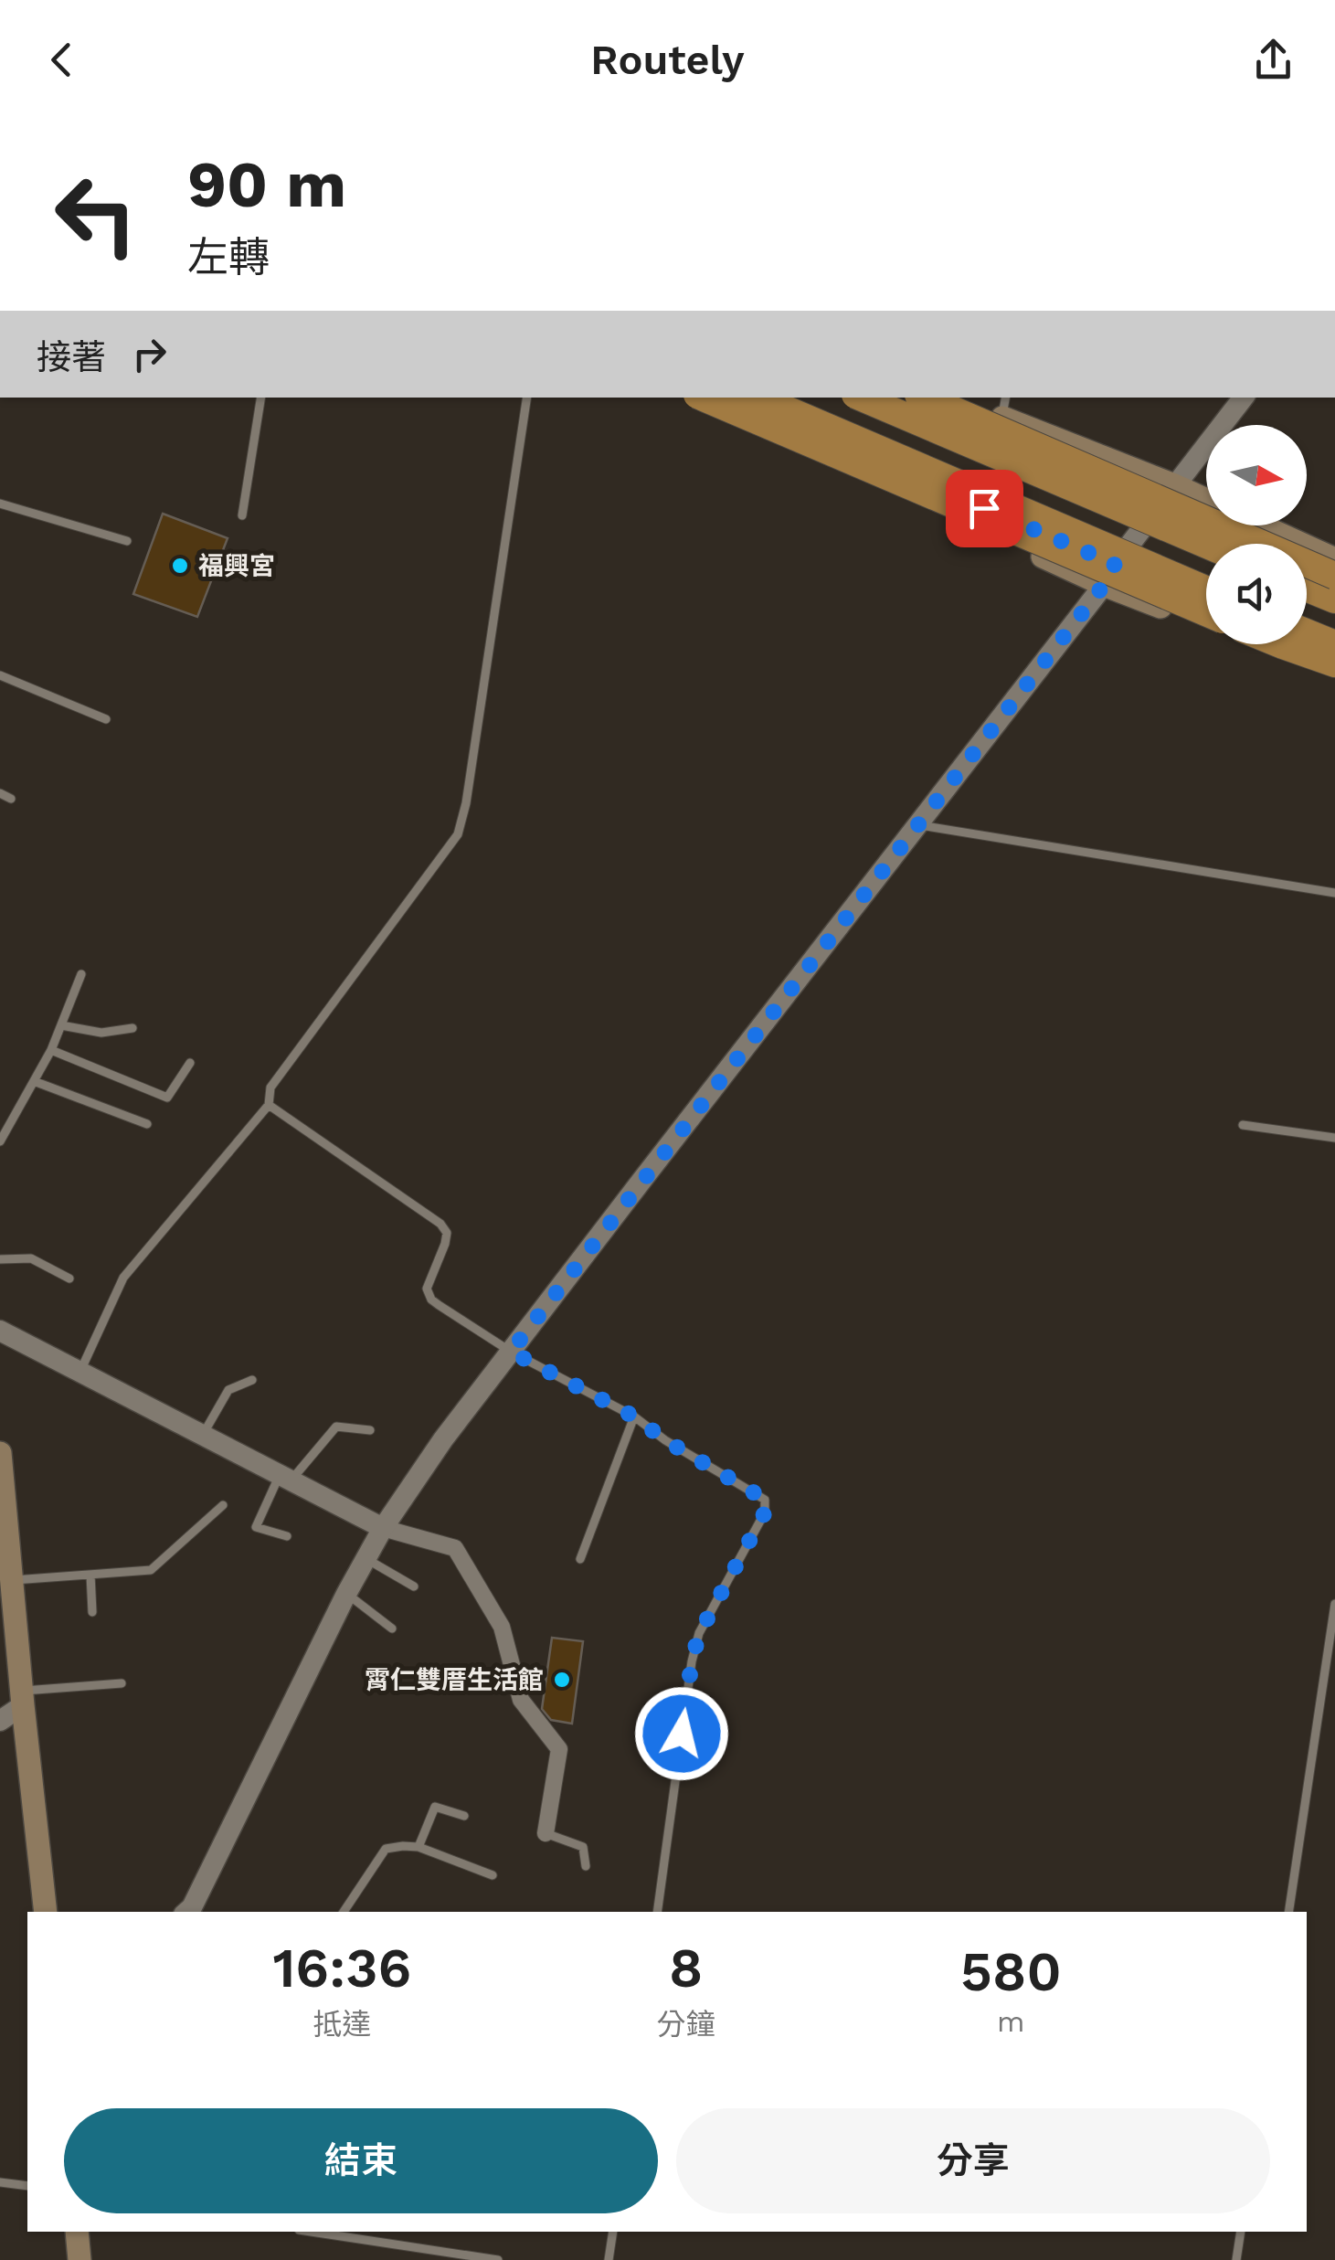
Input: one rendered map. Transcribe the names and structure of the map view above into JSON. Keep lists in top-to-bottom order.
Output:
{
  "places": ["福興宮", "霄仁雙厝生活館"],
  "north": "right",
  "page": {
    "header": "Routely",
    "turn": ["90 m", "左轉"],
    "then": "接著",
    "eta": [
      "16:36",
      "抵達",
      "8",
      "分鐘",
      "580",
      "m"
    ],
    "buttons": ["結束", "分享"]
  }
}
